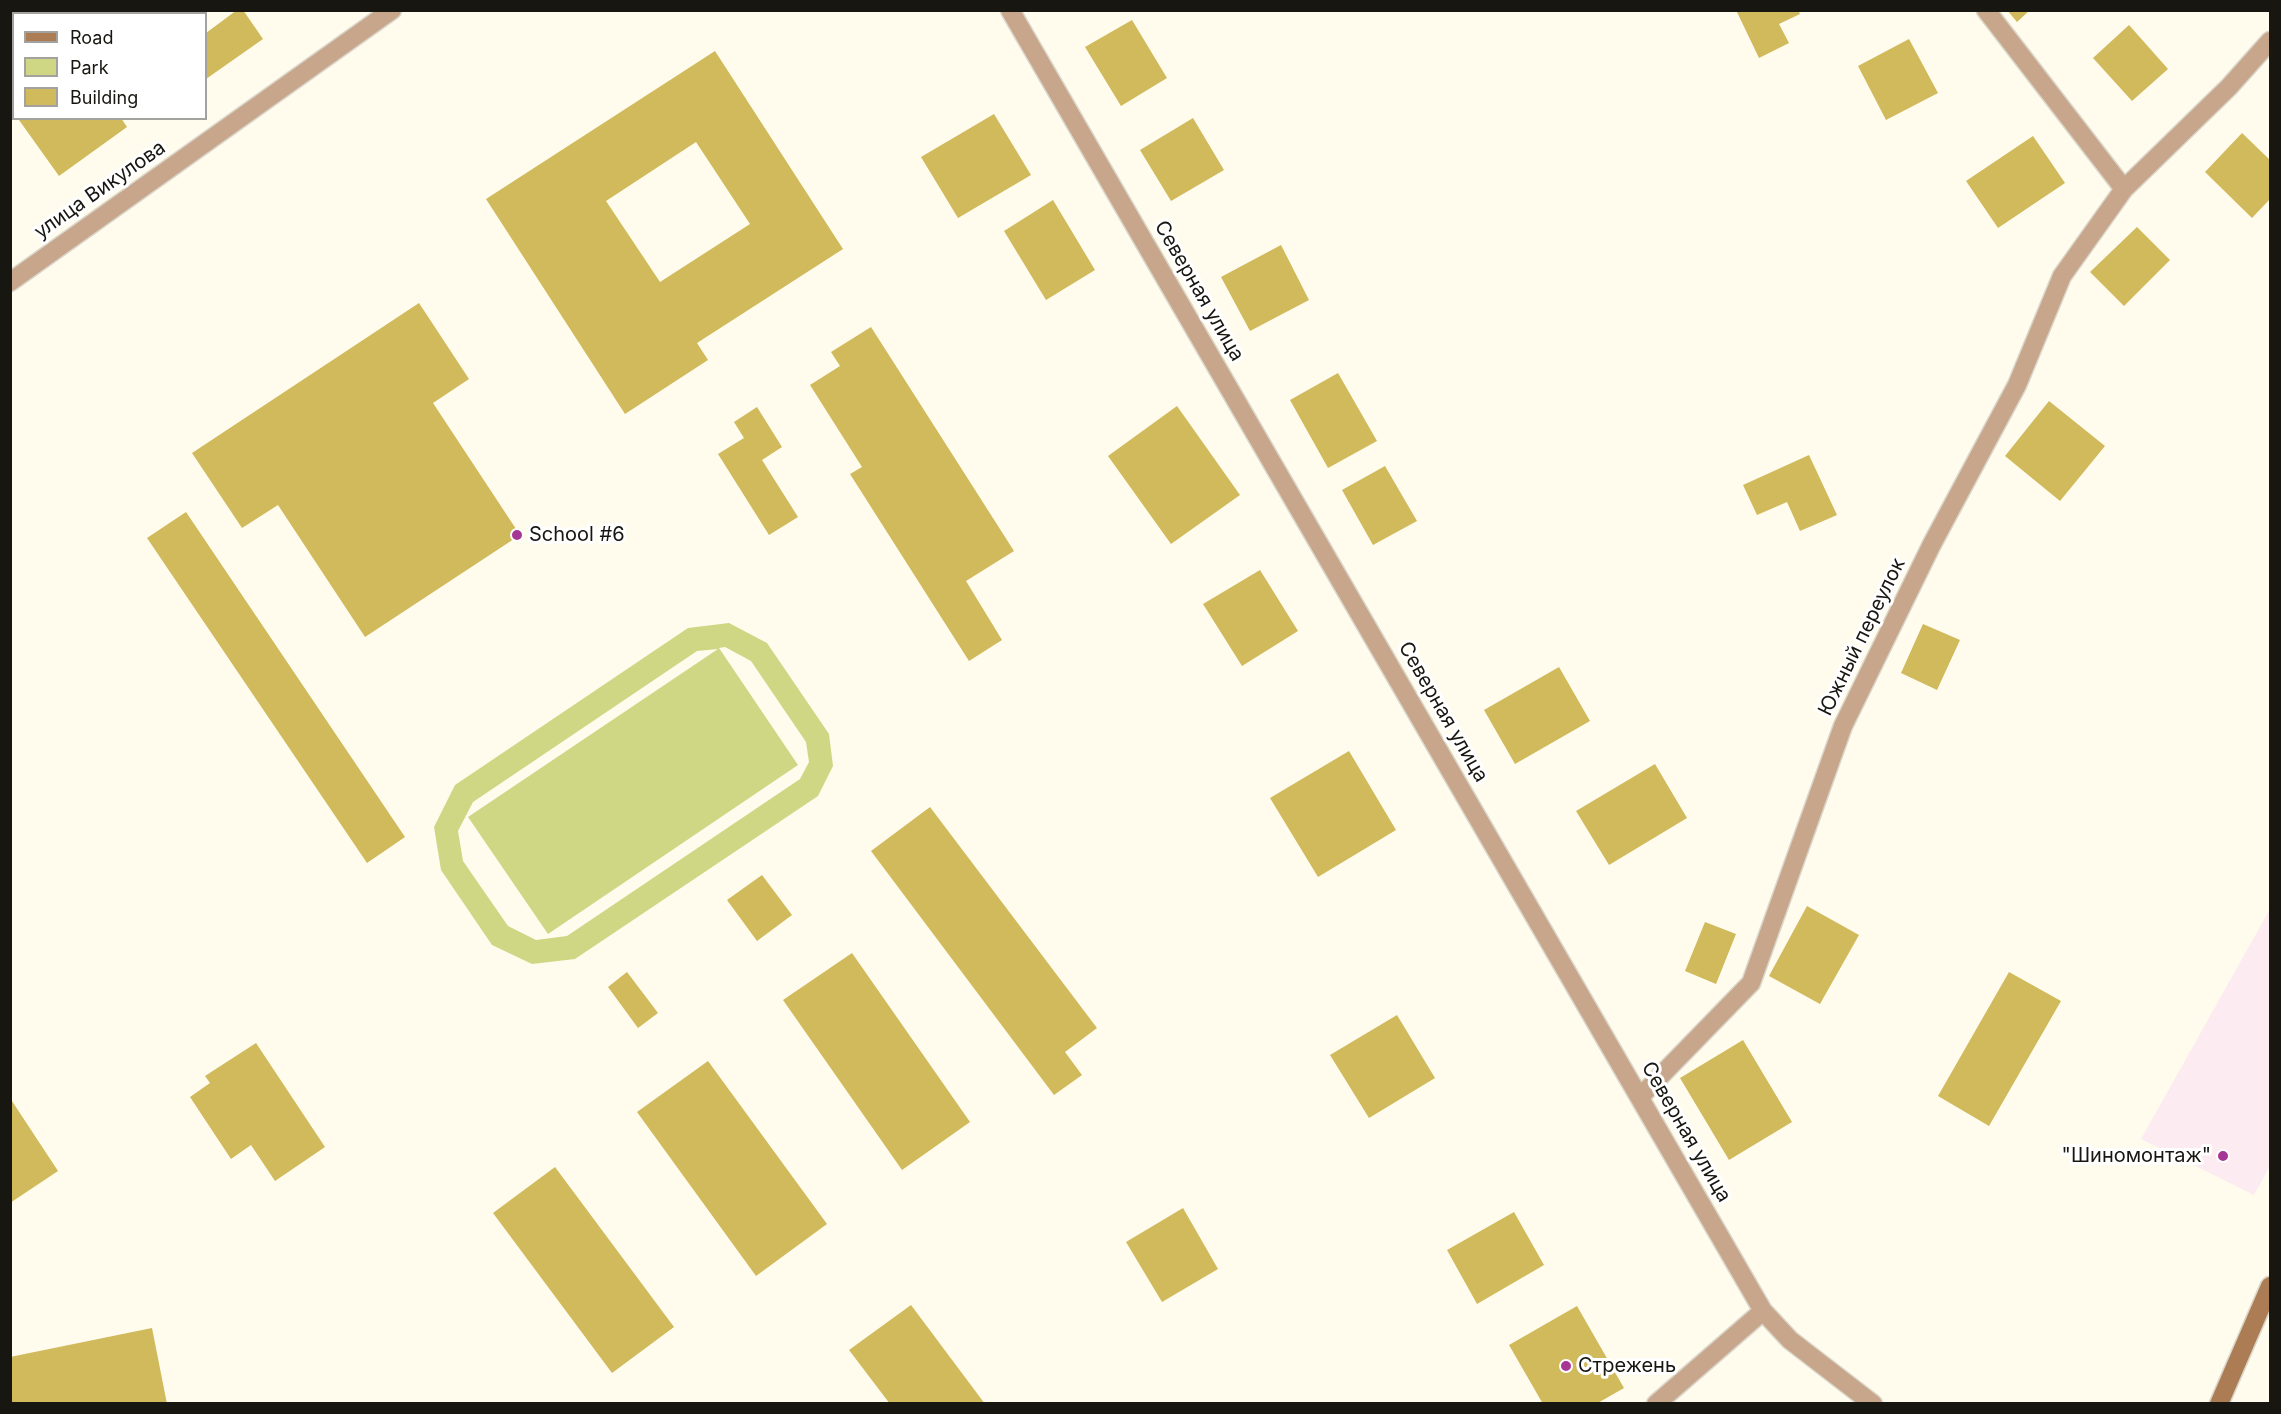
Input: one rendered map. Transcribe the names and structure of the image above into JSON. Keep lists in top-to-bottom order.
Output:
{
  "streets": {
    "street": ["улица Викулова", "Северная улица", "Южный переулок"]
  },
  "crossings": [
    ["Северная улица", "Южный переулок"]
  ],
  "places": ["School #6", "\"Шиномонтаж\"", "Стрежень"],
  "legend": ["Road", "Park", "Building"]
}
